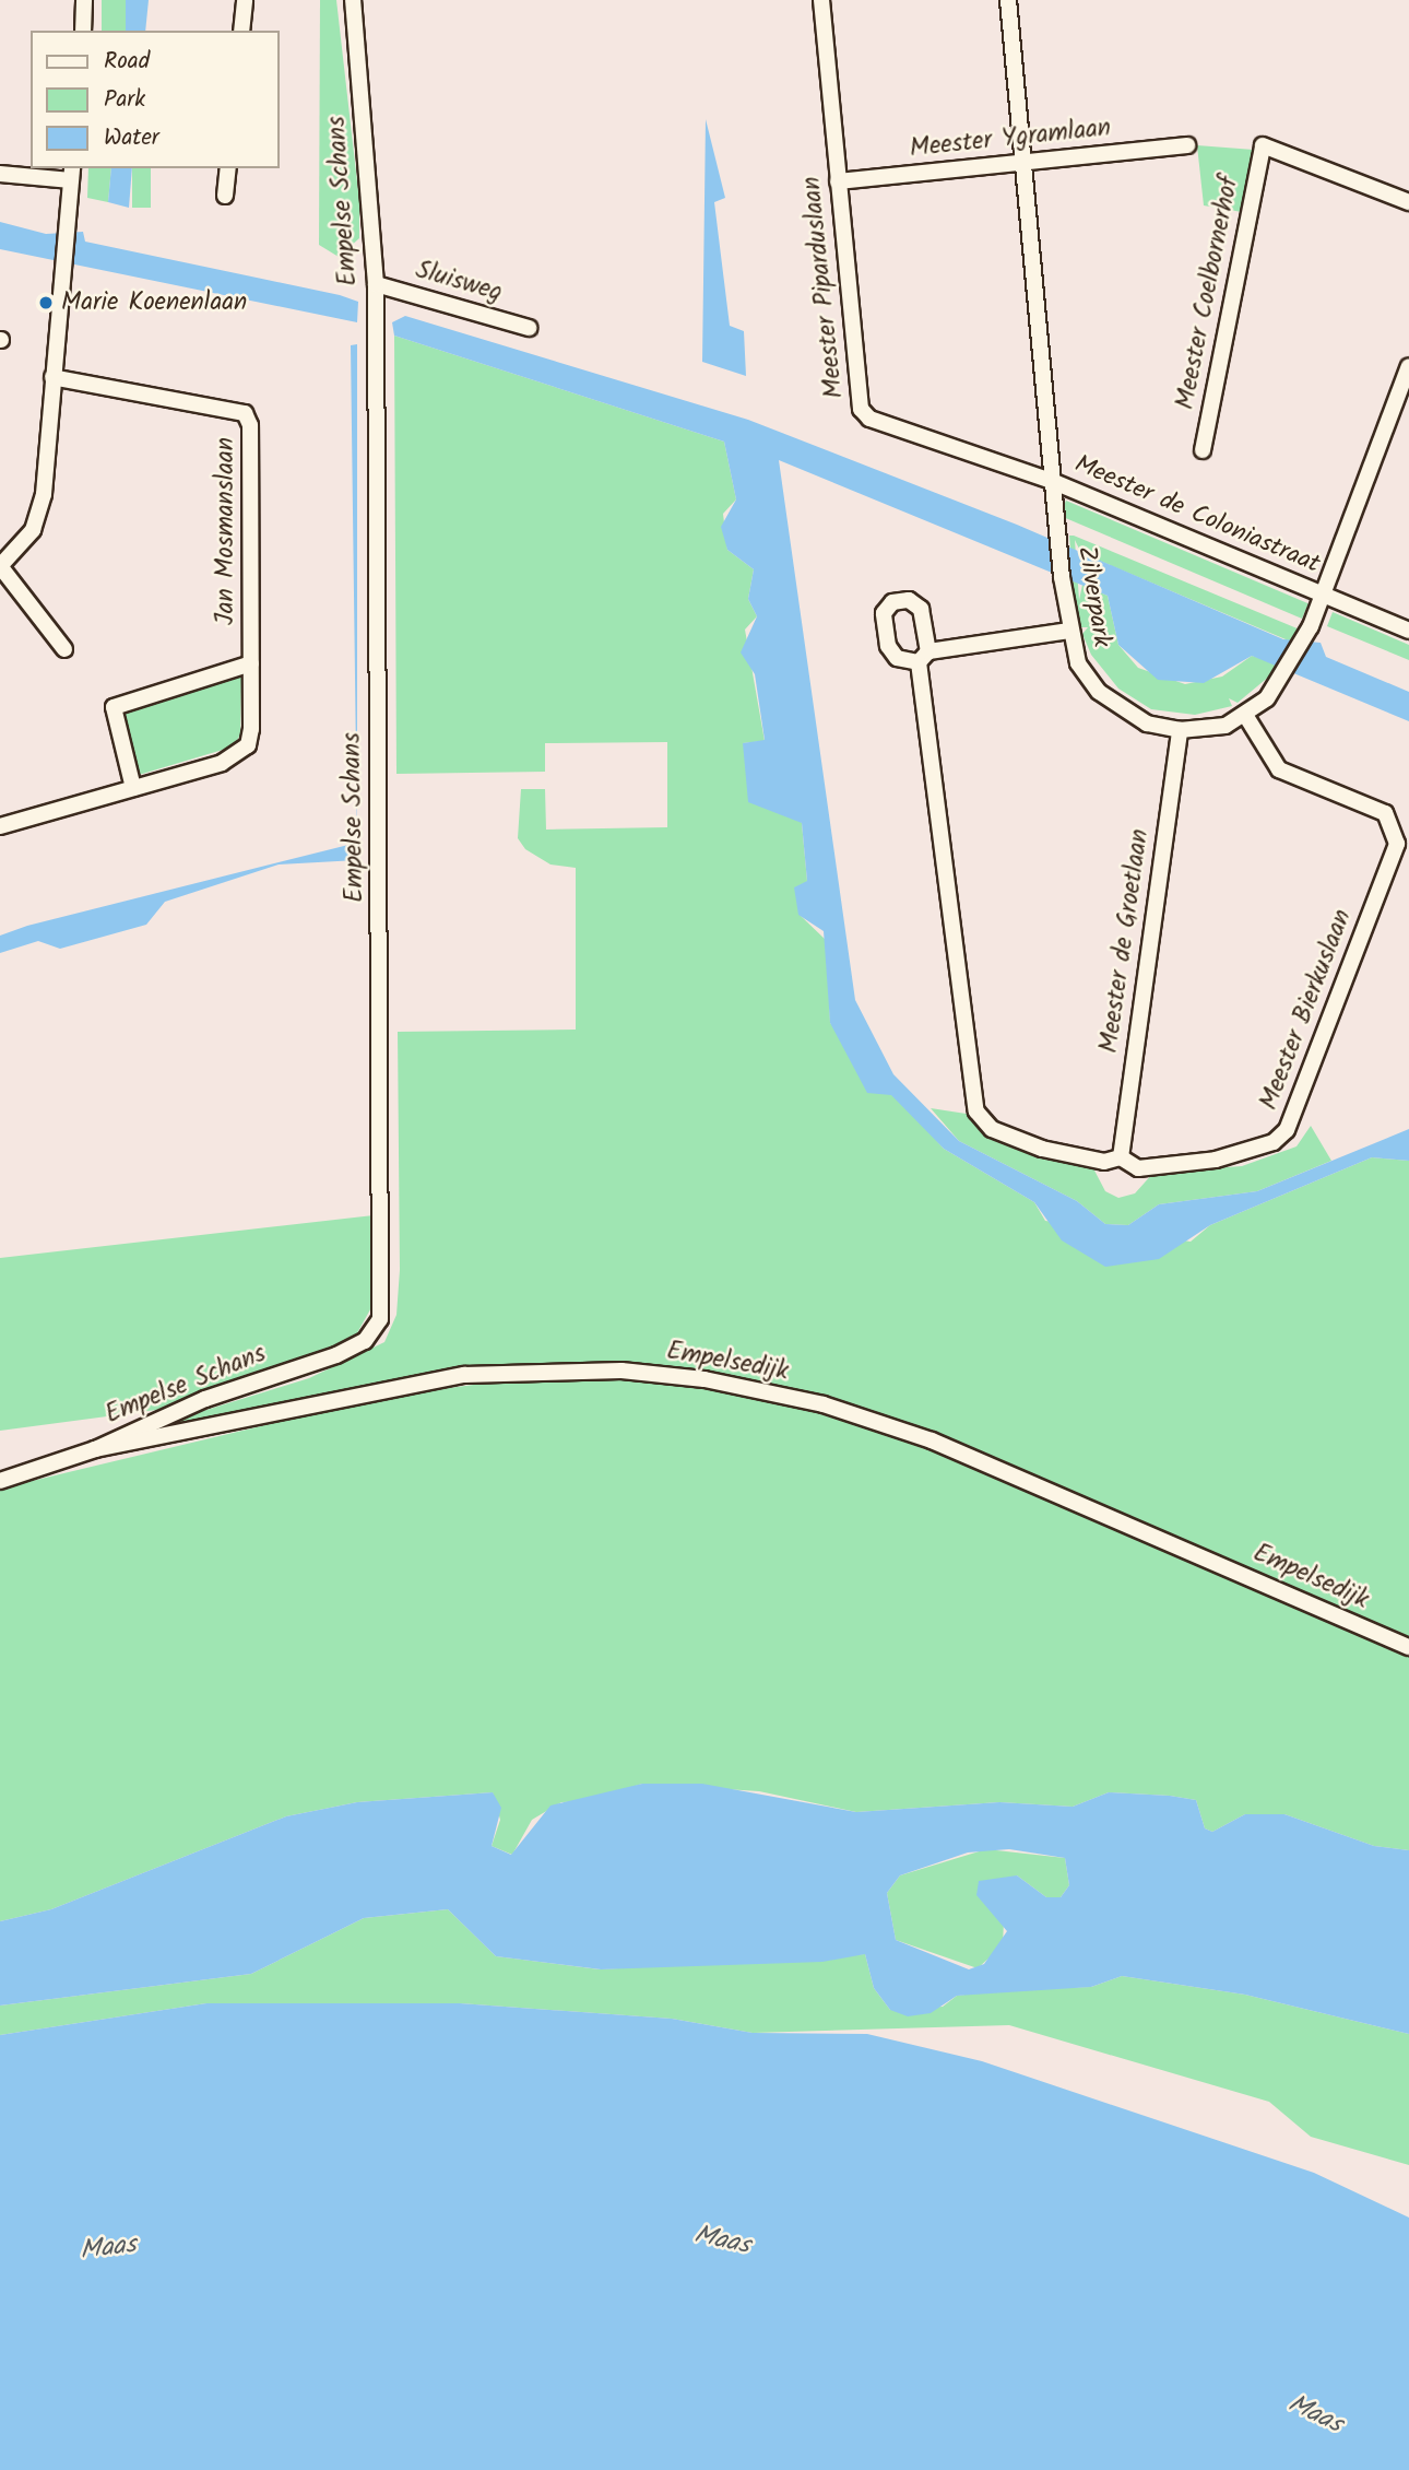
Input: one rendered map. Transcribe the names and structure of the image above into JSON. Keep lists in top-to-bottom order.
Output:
{
  "streets": {
    "street": [
      "Meester Ygramlaan",
      "Empelse Schans",
      "Sluisweg",
      "Meester Piparduslaan",
      "Meester Coelbornerhof",
      "Meester de Coloniastraat",
      "Jan Mosmanslaan",
      "Zilverpark",
      "Meester de Groetlaan",
      "Meester Bierkuslaan",
      "Empelsedijk"
    ]
  },
  "crossings": [
    ["Meester Ygramlaan", "Meester Piparduslaan"],
    ["Meester Ygramlaan", "Zilverpark"],
    ["Empelse Schans", "Sluisweg"],
    ["Empelse Schans", "Empelsedijk"],
    ["Meester Piparduslaan", "Meester de Coloniastraat"],
    ["Meester Piparduslaan", "Zilverpark"],
    ["Meester de Coloniastraat", "Zilverpark"],
    ["Zilverpark", "Meester de Groetlaan"],
    ["Zilverpark", "Meester Bierkuslaan"],
    ["Meester de Groetlaan", "Meester Bierkuslaan"]
  ],
  "water": ["Maas"],
  "places": ["Marie Koenenlaan"],
  "legend": ["Road", "Park", "Water"]
}
